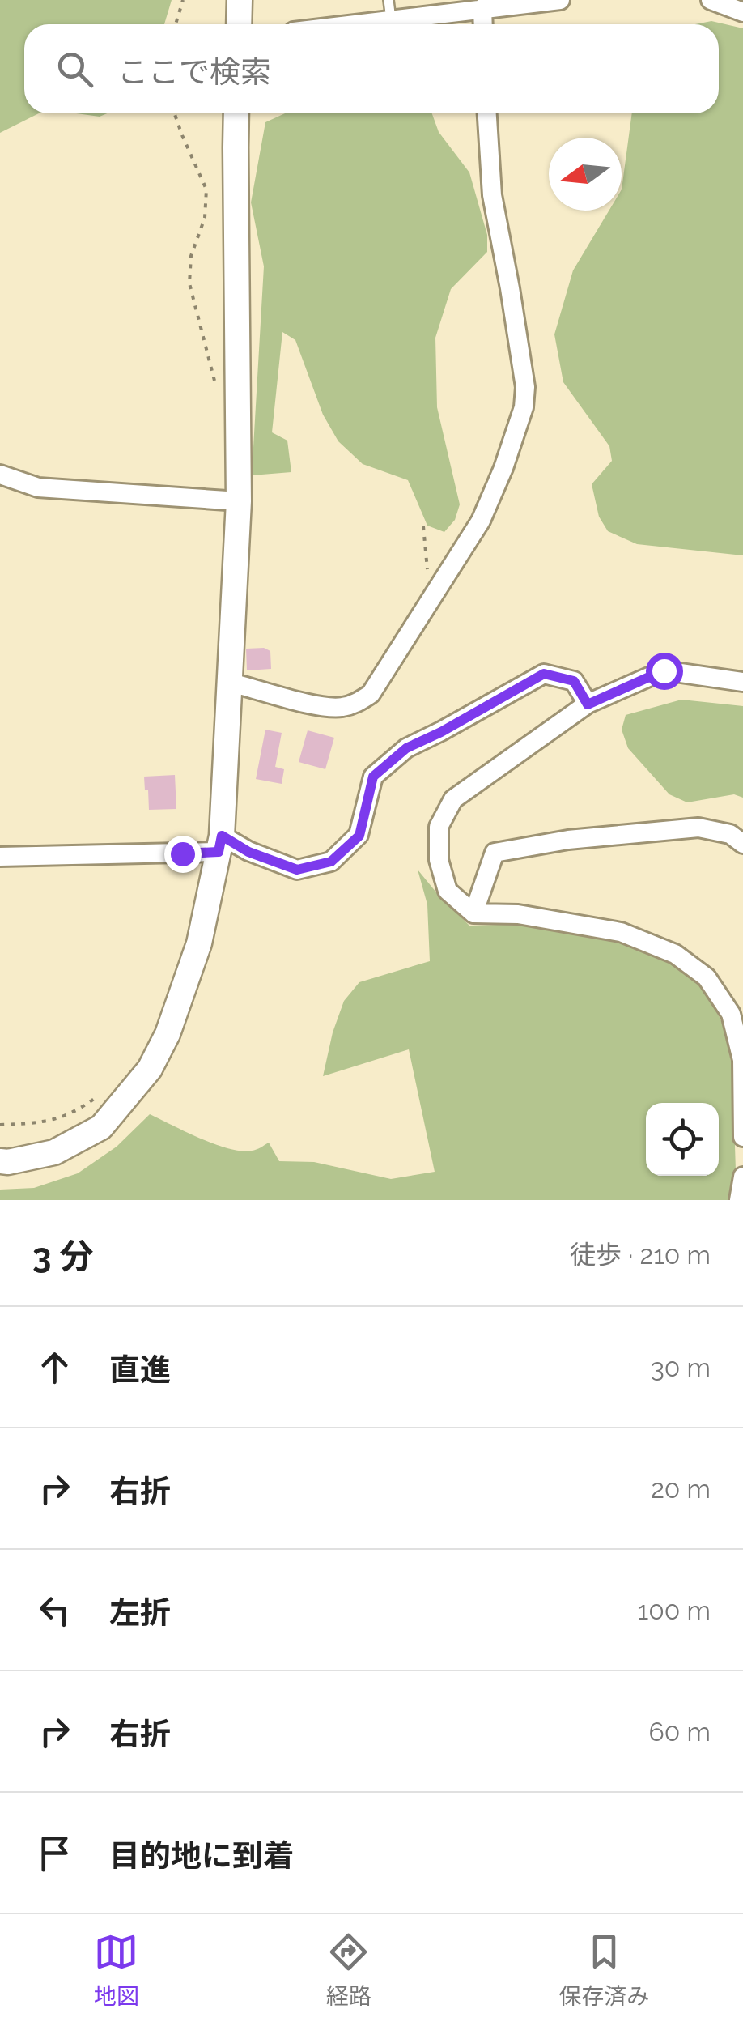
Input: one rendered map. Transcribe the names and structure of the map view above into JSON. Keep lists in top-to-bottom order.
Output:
{
  "north": "left",
  "page": {
    "search": "ここで検索",
    "heading": ["3 分", "徒歩 · 210 m"],
    "list": [
      ["直進", "30 m"],
      ["右折", "20 m"],
      ["左折", "100 m"],
      ["右折", "60 m"],
      "目的地に到着"
    ],
    "nav": ["地図", "経路", "保存済み"]
  }
}
